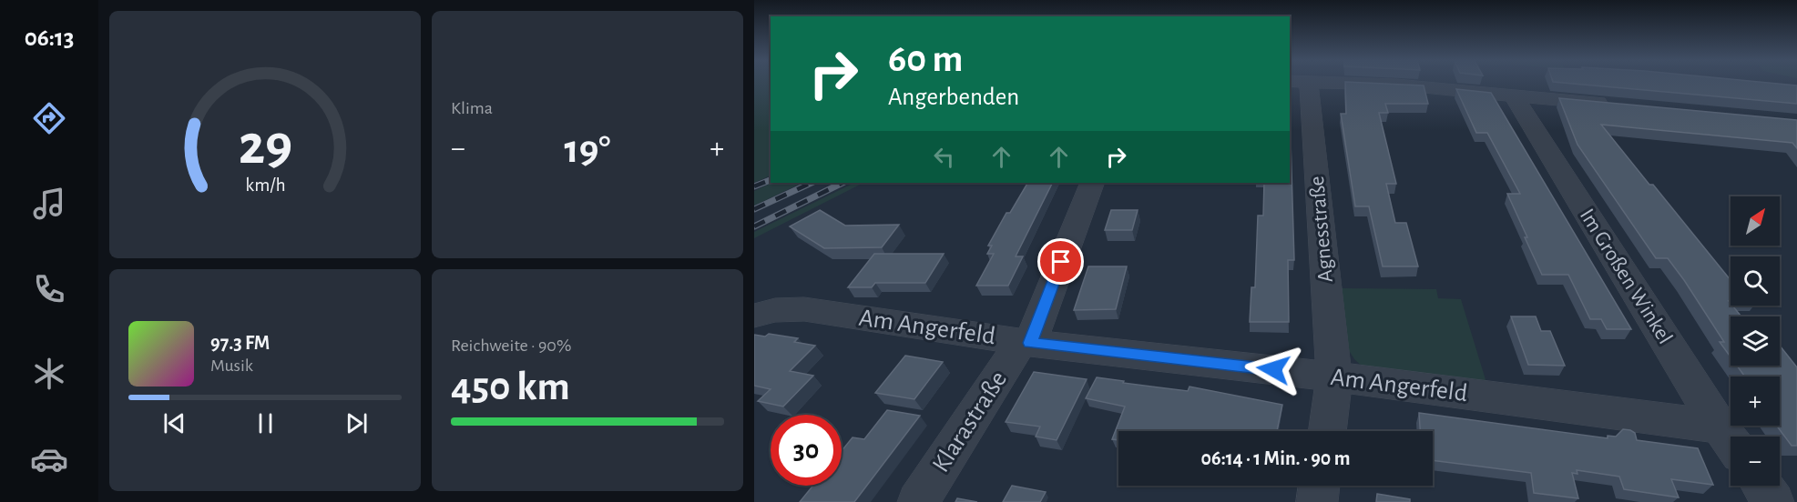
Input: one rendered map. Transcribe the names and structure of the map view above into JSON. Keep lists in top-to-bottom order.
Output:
{
  "streets": {
    "street": [
      "Agnesstraße",
      "Im Großen Winkel",
      "Am Angerfeld",
      "Klarastraße"
    ]
  },
  "crossings": [
    ["Agnesstraße", "Am Angerfeld"],
    ["Im Großen Winkel", "Am Angerfeld"],
    ["Am Angerfeld", "Klarastraße"]
  ],
  "north": "top right",
  "page": {
    "tabs": "06:13",
    "tile": [
      "Klima",
      ["Reichweite · 90%", "450 km"]
    ],
    "turn": ["60 m", "Angerbenden"],
    "heat": ["−", "19°", "+"],
    "map_buttons": ["+", "−"],
    "song": ["97.3 FM", "Musik"],
    "limit": "30",
    "trip": "06:14 · 1 Min. · 90 m",
    "gauge": ["29", "km/h"]
  }
}
